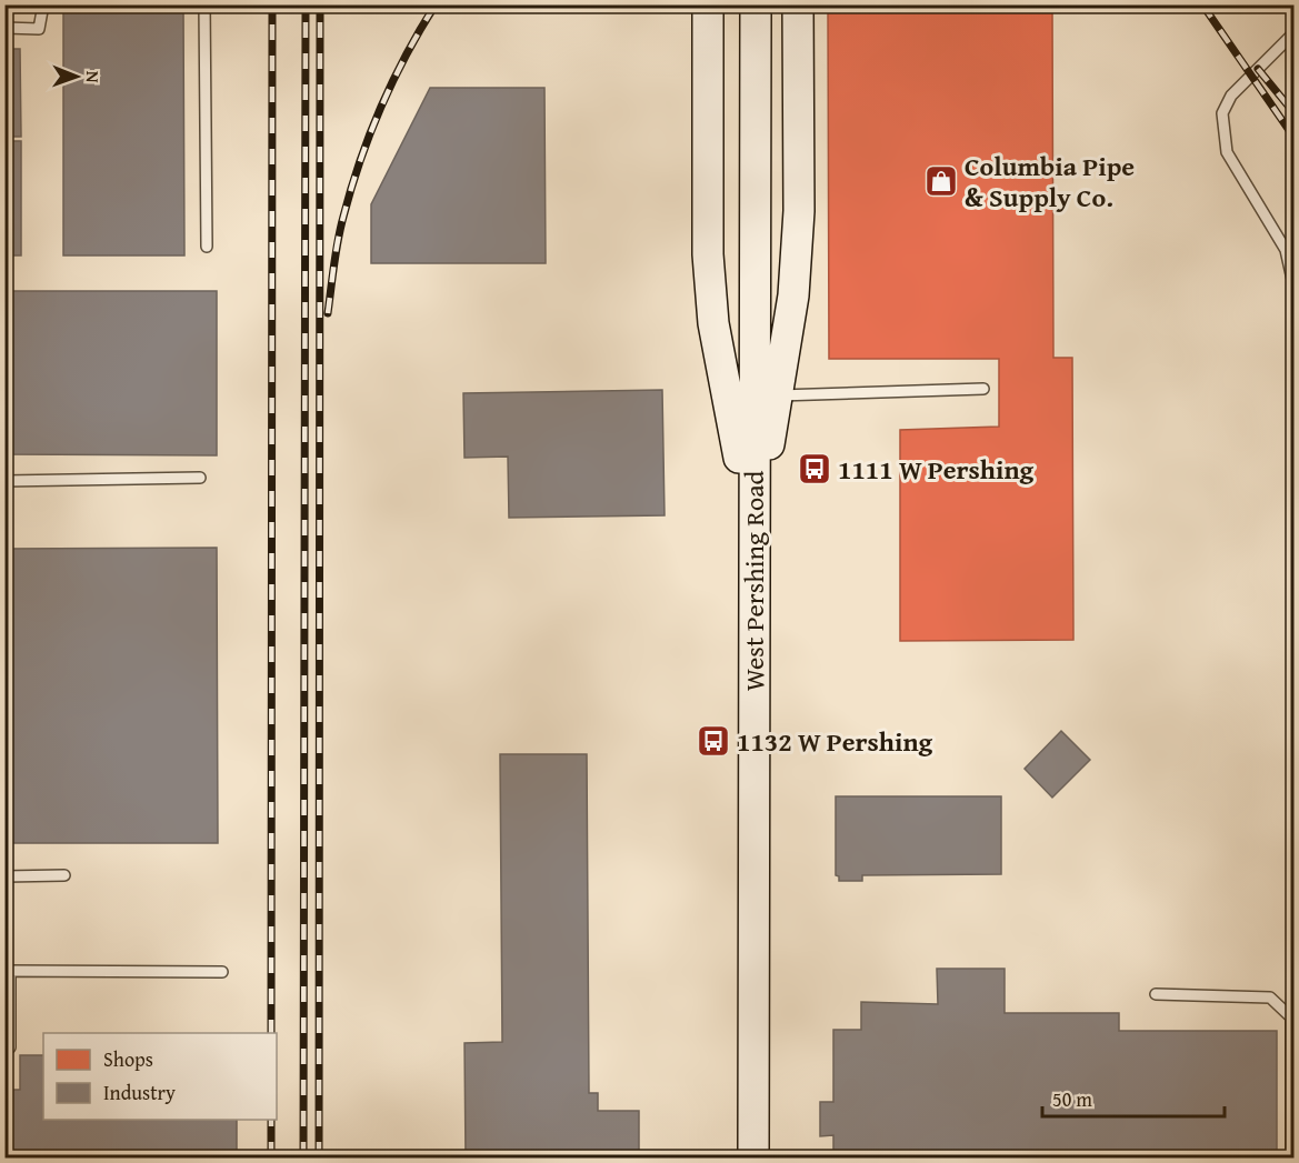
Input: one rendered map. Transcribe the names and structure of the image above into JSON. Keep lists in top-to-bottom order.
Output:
{
  "streets": {
    "main road": ["West Pershing Road"]
  },
  "places": {
    "shop": ["Columbia Pipe & Supply Co."],
    "bus stop": ["1111 W Pershing", "1132 W Pershing"]
  },
  "legend": ["Shops", "Industry"],
  "scale_bar": "50 m",
  "north": "right"
}
